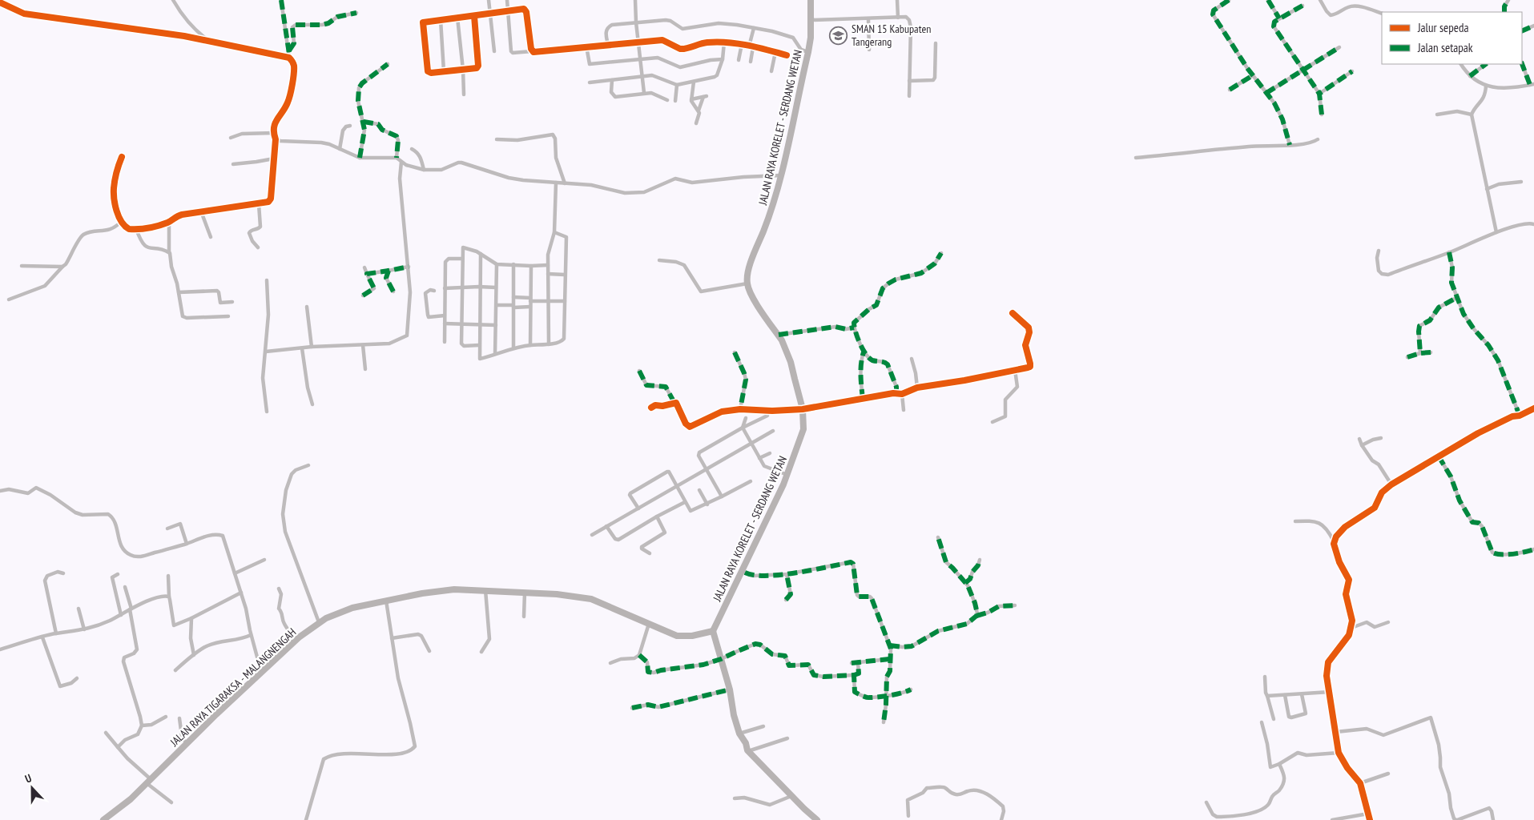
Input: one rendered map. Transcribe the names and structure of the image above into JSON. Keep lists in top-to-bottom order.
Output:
{
  "streets": {
    "main road": ["JALAN RAYA KORELET - SERDANG WETAN", "JALAN RAYA TIGARAKSA - MALANGNENGAH"]
  },
  "crossings": [
    ["JALAN RAYA KORELET - SERDANG WETAN", "JALAN RAYA TIGARAKSA - MALANGNENGAH"]
  ],
  "places": {
    "school or university": ["SMAN 15 Kabupaten Tangerang"]
  },
  "legend": ["Jalur sepeda", "Jalan setapak"],
  "north": "top"
}
